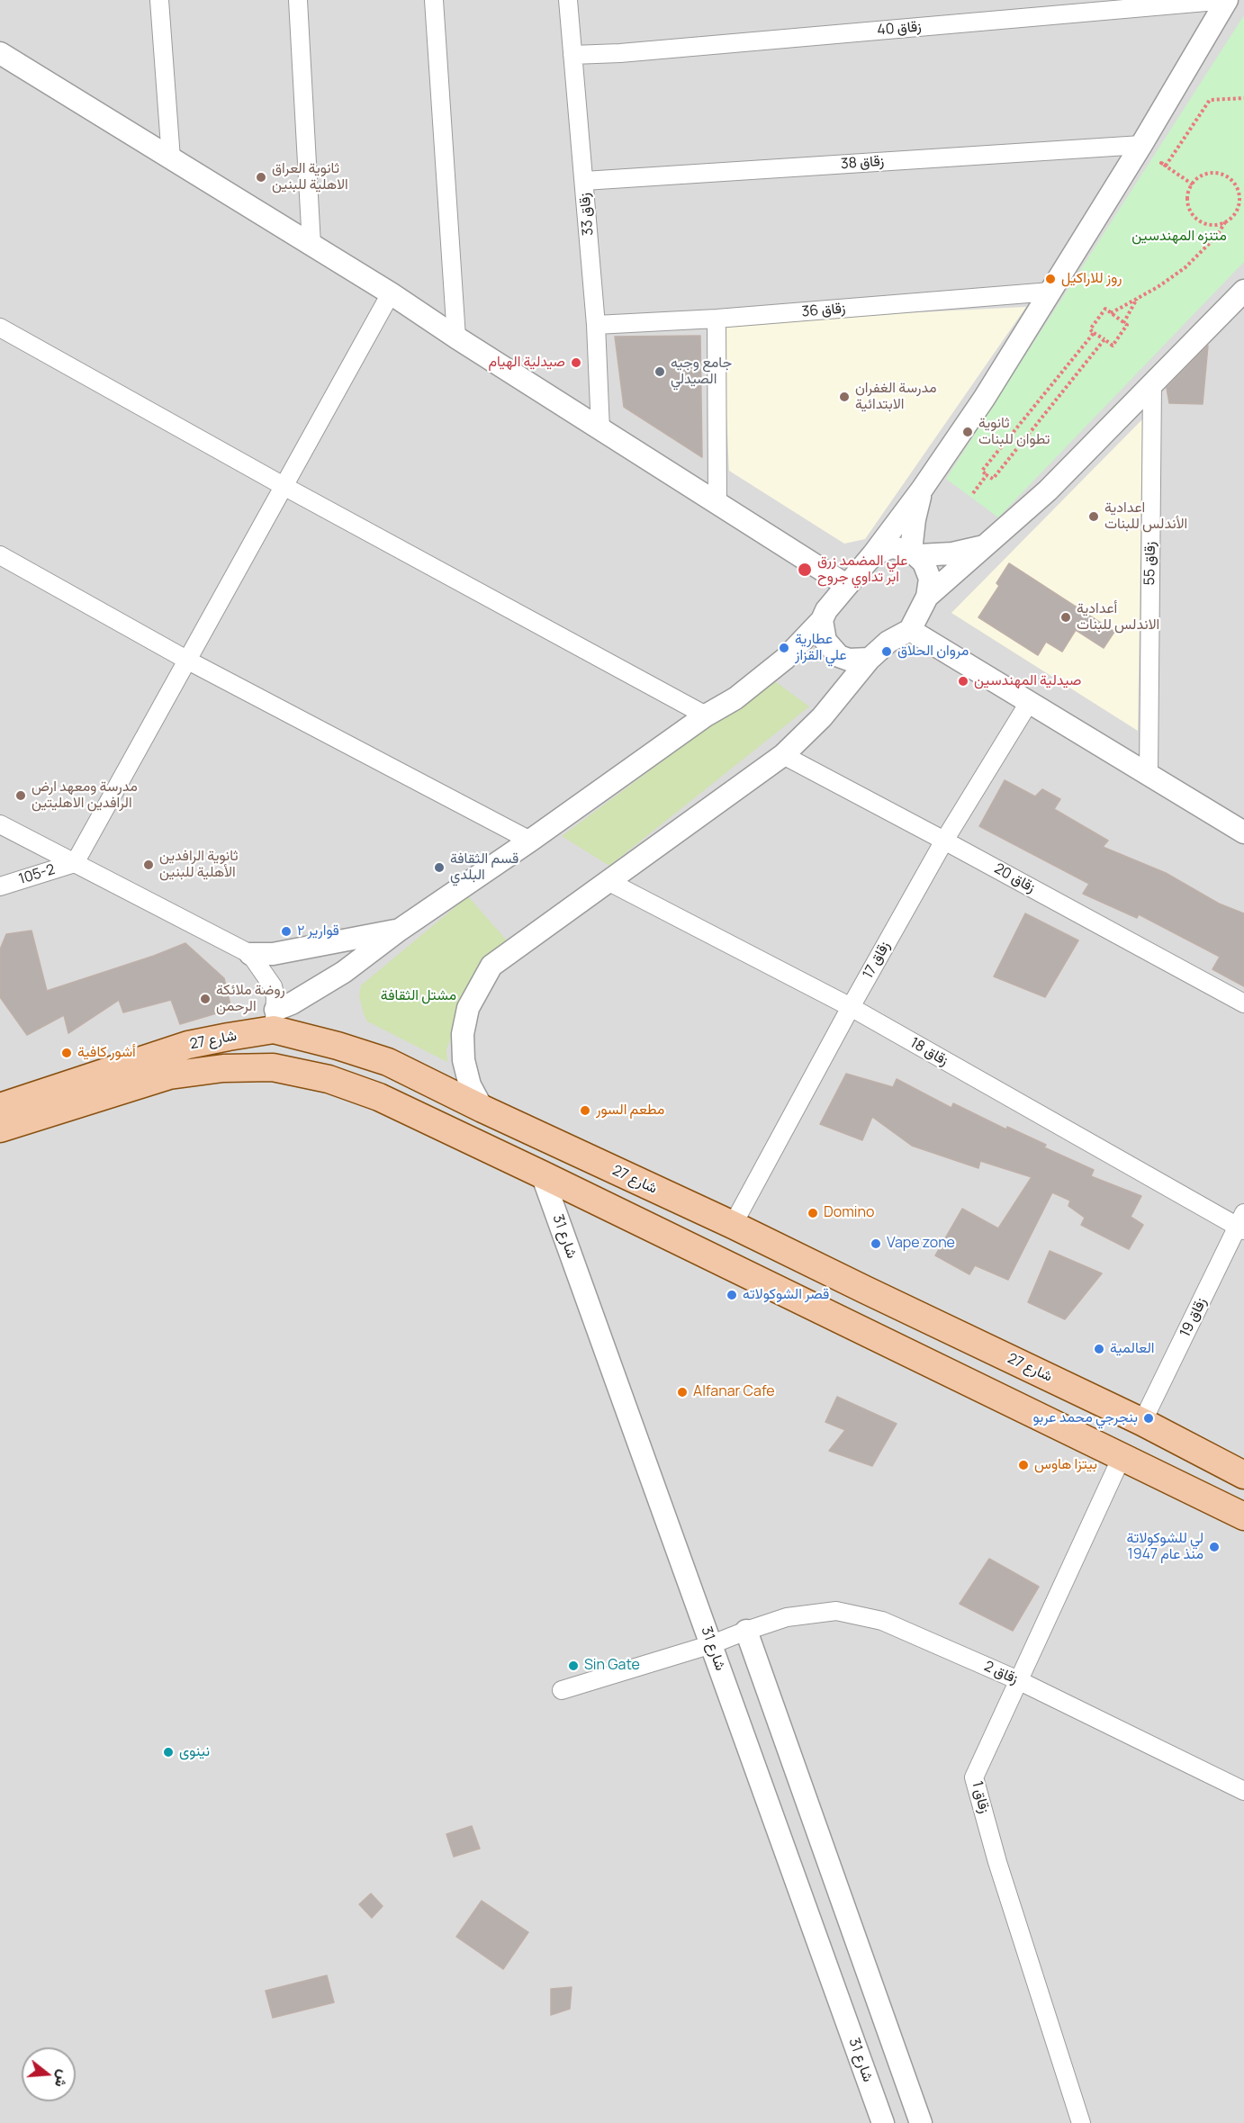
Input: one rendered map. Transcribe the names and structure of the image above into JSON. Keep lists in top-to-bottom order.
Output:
{
  "streets": {
    "main road": ["شارع 27"],
    "street": [
      "زقاق 40",
      "زقاق 38",
      "زقاق 33",
      "زقاق 36",
      "زقاق 55",
      "105-2",
      "زقاق 20",
      "زقاق 17",
      "زقاق 18",
      "شارع 31",
      "زقاق 19",
      "زقاق 2",
      "زقاق 1"
    ]
  },
  "crossings": [
    ["زقاق 40", "زقاق 33"],
    ["زقاق 38", "زقاق 33"],
    ["زقاق 33", "زقاق 36"],
    ["زقاق 20", "زقاق 17"],
    ["زقاق 17", "شارع 27"],
    ["زقاق 17", "زقاق 18"],
    ["شارع 27", "شارع 31"],
    ["شارع 27", "زقاق 19"],
    ["شارع 27", "زقاق 1"],
    ["زقاق 18", "زقاق 19"],
    ["شارع 31", "زقاق 2"],
    ["زقاق 2", "زقاق 1"]
  ],
  "parks": ["متنزه المهندسين", "مشتل الثقافة"],
  "places": [
    "ثانوية العراق الاهلية للبنين",
    "روز للاراكيل",
    "صيدلية الهيام",
    "جامع وجيه الصيدلي",
    "مدرسة الغفران الابتدائية",
    "ثانوية تطوان للبنات",
    "اعدادية الأندلس للبنات",
    "علي المضمد زرق ابر تداوي جروح",
    "أعدادية الاندلس للبنات",
    "عطارية علي القزاز",
    "مروان الحلاق",
    "صيدلية المهندسين",
    "مدرسة ومعهد ارض الرافدين الاهليتين",
    "ثانوية الرافدين الأهلية للبنين",
    "قسم الثقافة البلدي",
    "قوارير ٢",
    "روضة ملائكة الرحمن",
    "أشور كافية",
    "مطعم السور",
    "Domino",
    "Vape zone",
    "قصر الشوكولاته",
    "العالمية",
    "Alfanar Cafe",
    "بنجرجي محمد عربو",
    "بيتزا هاوس",
    "لي للشوكولاتة منذ عام 1947",
    "Sin Gate",
    "نينوى"
  ],
  "north": "right"
}
